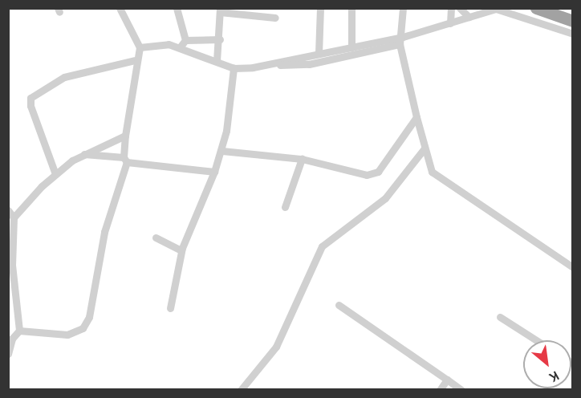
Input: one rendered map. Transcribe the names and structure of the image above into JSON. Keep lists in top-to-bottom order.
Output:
{
  "north": "bottom right"
}
